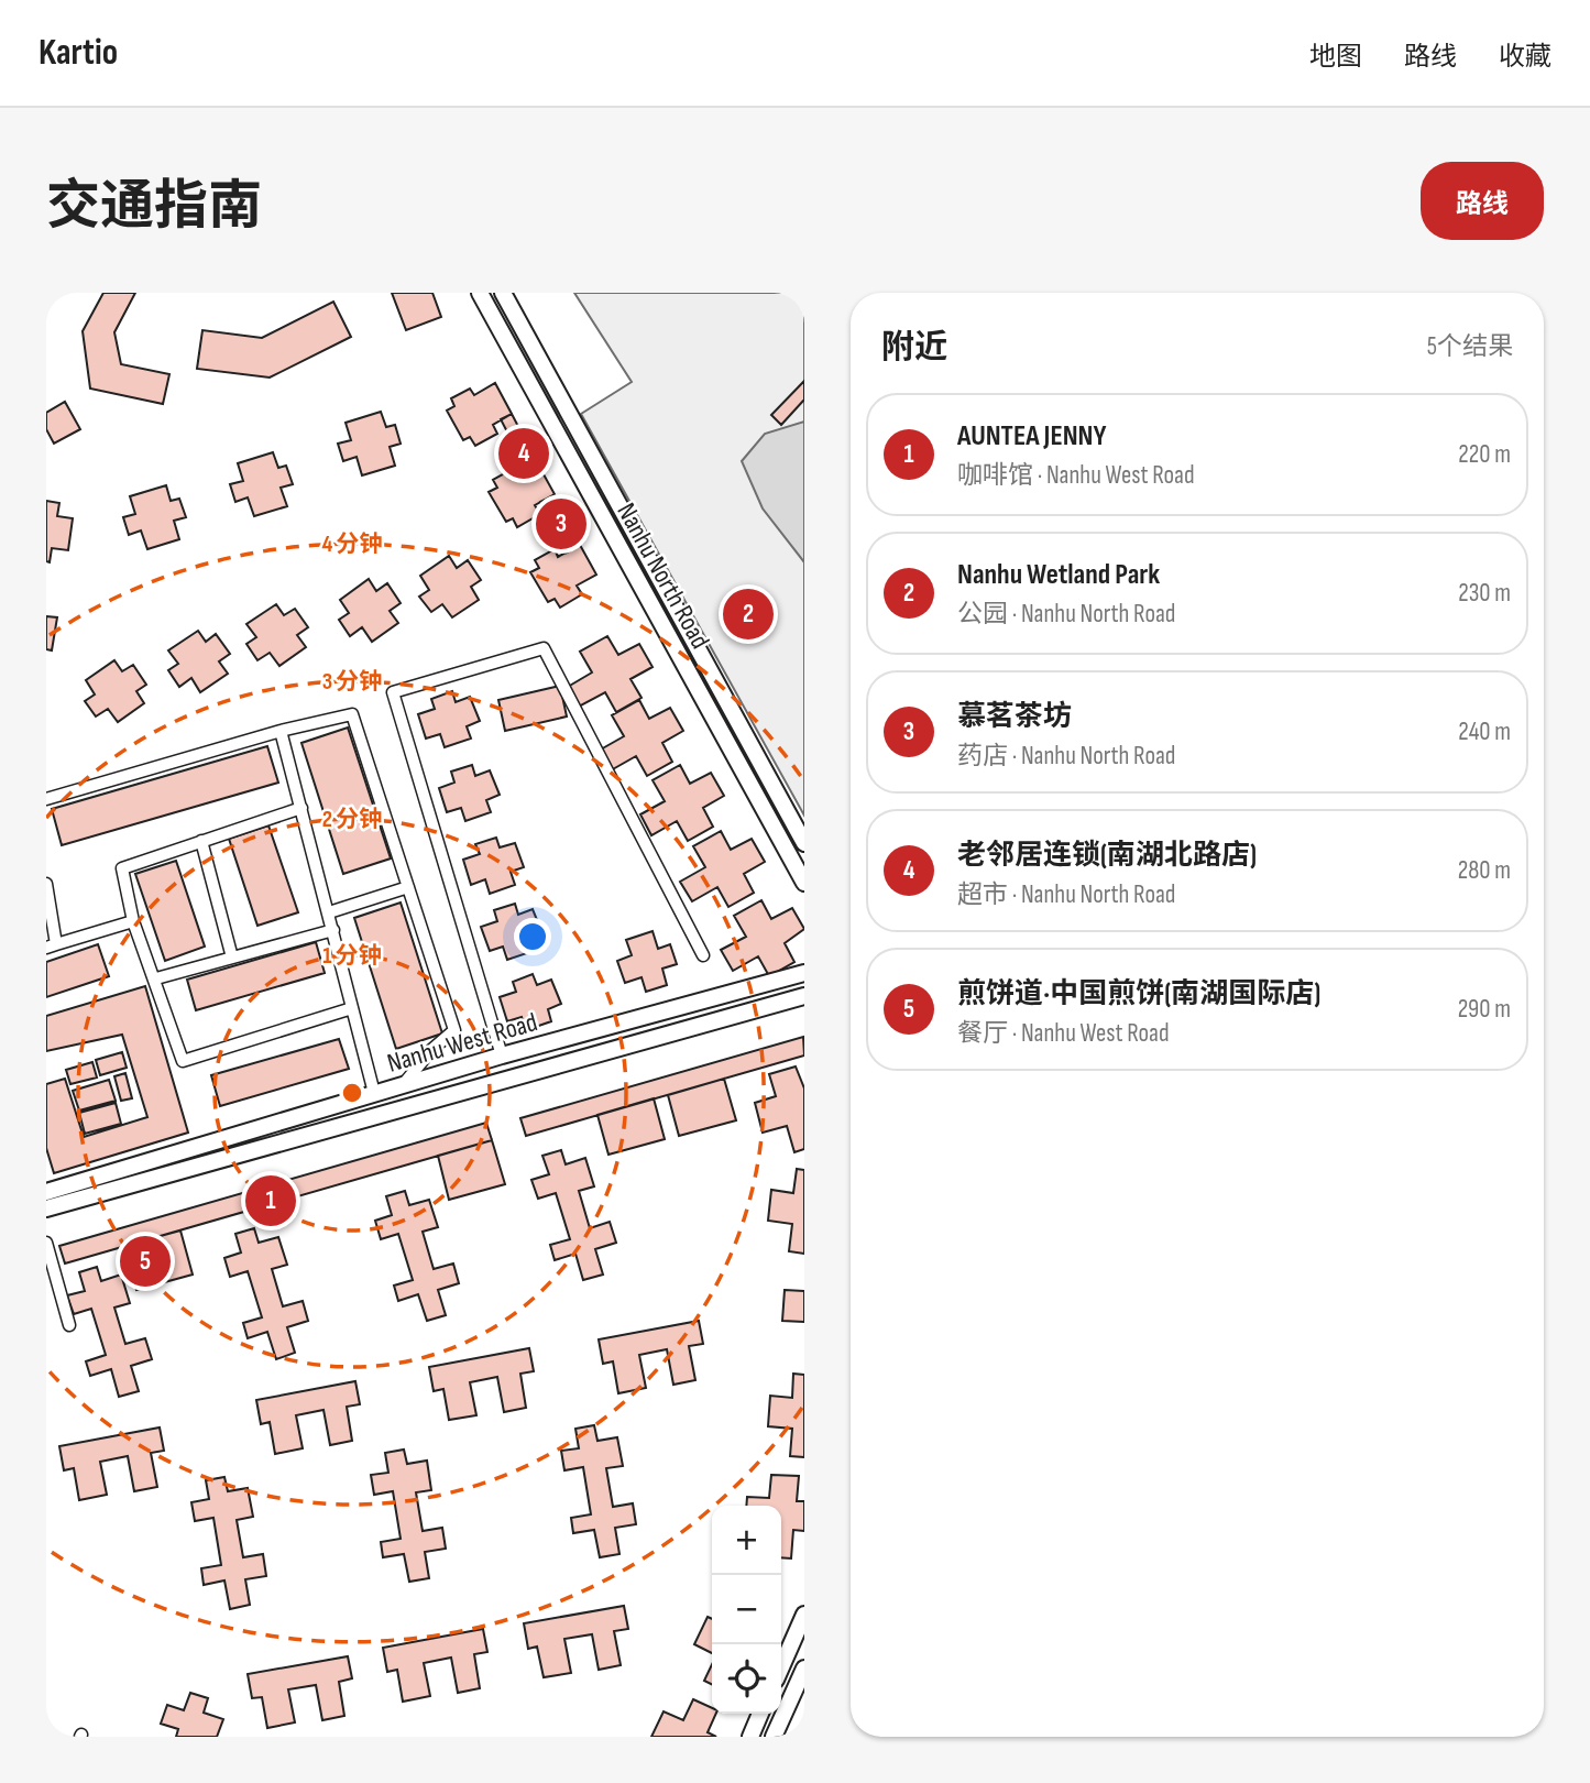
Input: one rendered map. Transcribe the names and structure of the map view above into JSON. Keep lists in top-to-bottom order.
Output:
{
  "streets": {
    "main road": ["Nanhu North Road", "Nanhu West Road"]
  },
  "page": {
    "header": "Kartio",
    "nav": ["地图", "路线", "收藏"],
    "title": "交通指南",
    "buttons": "路线",
    "heading": ["附近", "5个结果"],
    "list": [
      {
        "mark": "1",
        "name": "AUNTEA JENNY",
        "note": "咖啡馆 · Nanhu West Road",
        "value": "220 m"
      },
      {
        "mark": "2",
        "name": "Nanhu Wetland Park",
        "note": "公园 · Nanhu North Road",
        "value": "230 m"
      },
      {
        "mark": "3",
        "name": "慕茗茶坊",
        "note": "药店 · Nanhu North Road",
        "value": "240 m"
      },
      {
        "mark": "4",
        "name": "老邻居连锁(南湖北路店)",
        "note": "超市 · Nanhu North Road",
        "value": "280 m"
      },
      {
        "mark": "5",
        "name": "煎饼道·中国煎饼(南湖国际店)",
        "note": "餐厅 · Nanhu West Road",
        "value": "290 m"
      }
    ],
    "pins": [
      "4",
      "3",
      "2",
      "1",
      "5"
    ],
    "map_buttons": ["+", "−"]
  },
  "rings": [
    "4 分钟",
    "3 分钟",
    "2 分钟",
    "1 分钟"
  ]
}
